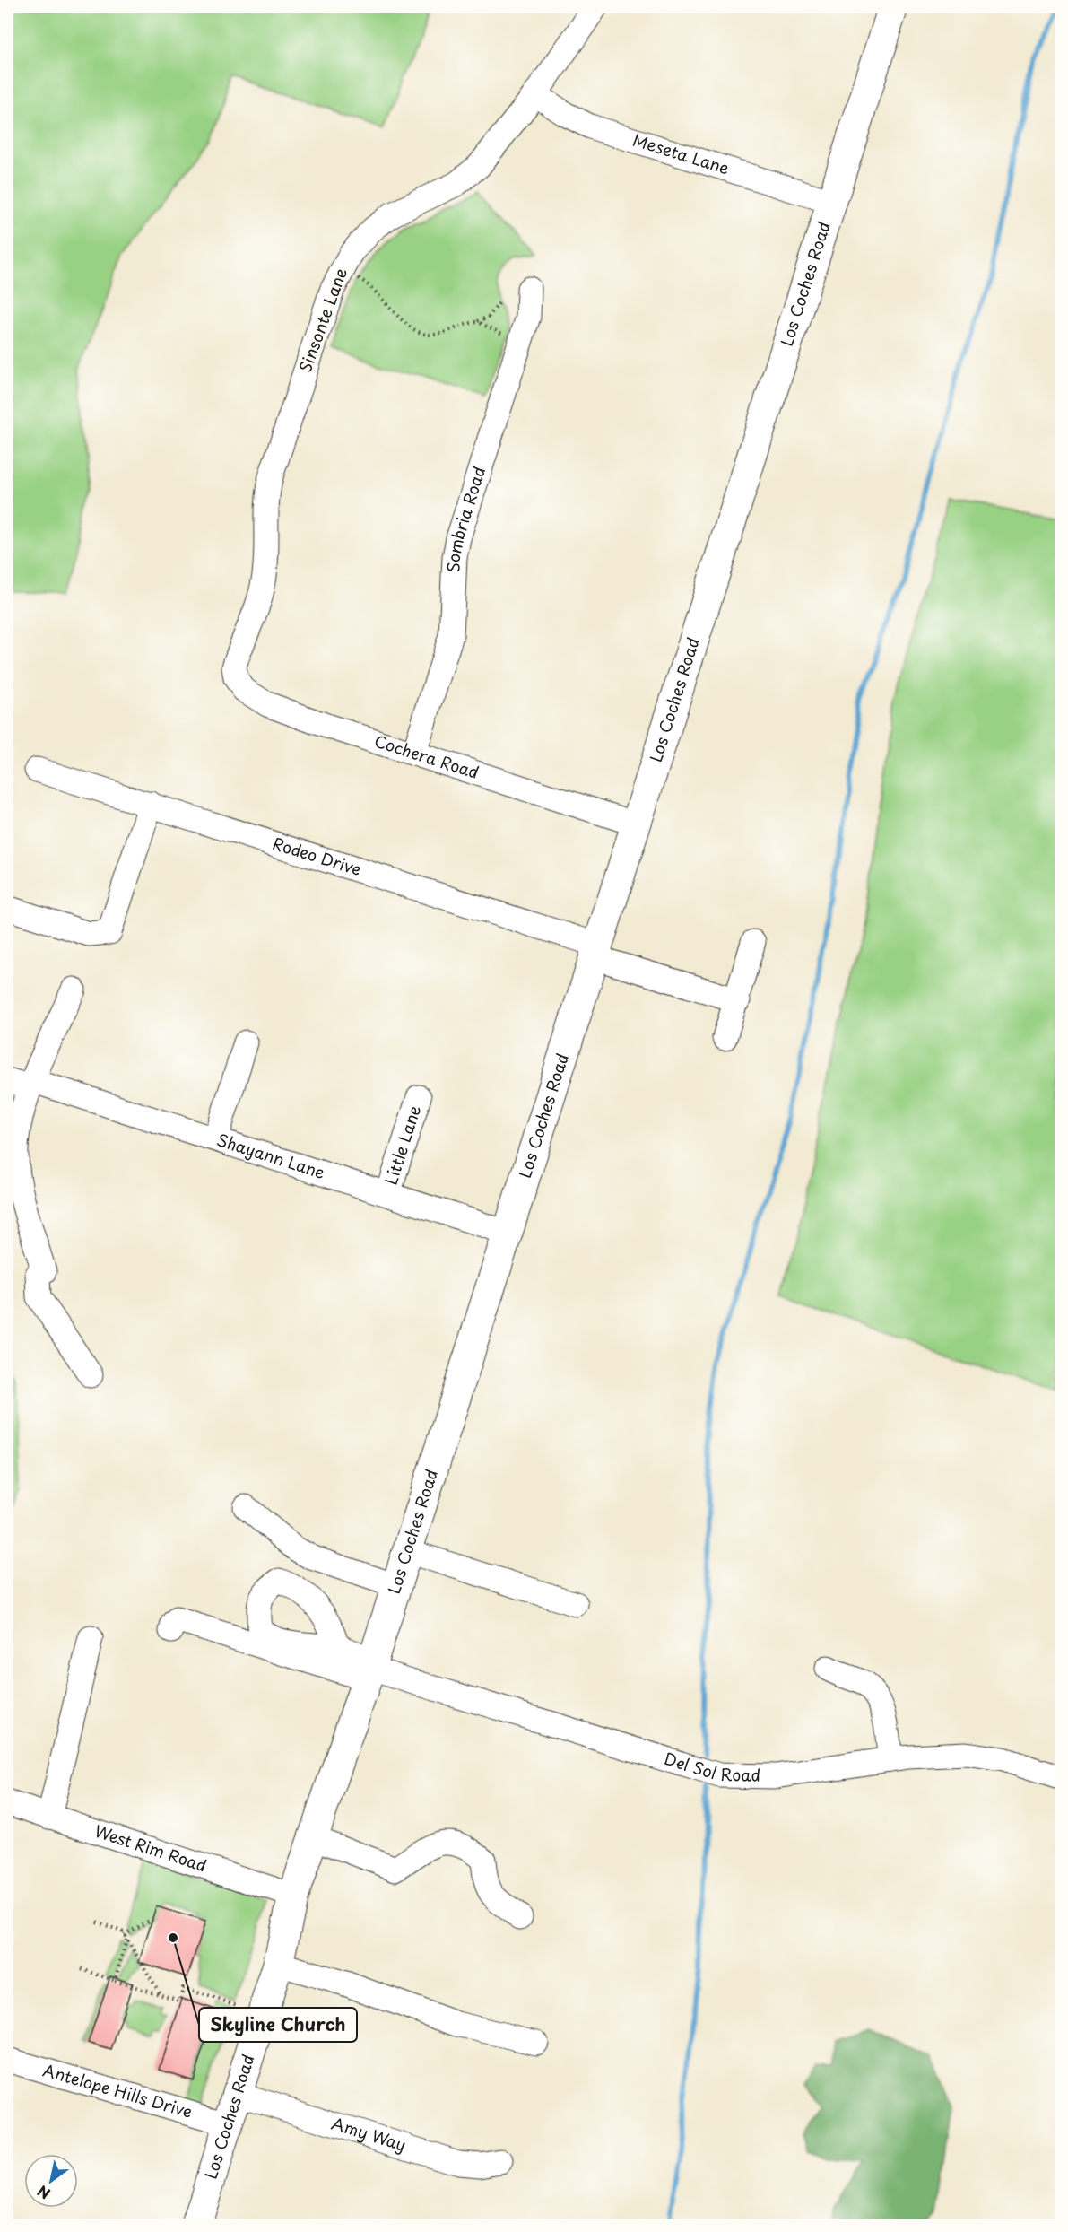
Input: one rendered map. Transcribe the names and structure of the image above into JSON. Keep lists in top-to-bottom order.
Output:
{
  "streets": {
    "main road": ["Los Coches Road"],
    "street": [
      "Meseta Lane",
      "Sinsonte Lane",
      "Sombria Road",
      "Cochera Road",
      "Rodeo Drive",
      "Little Lane",
      "Shayann Lane",
      "Del Sol Road",
      "West Rim Road",
      "Antelope Hills Drive",
      "Amy Way"
    ]
  },
  "crossings": [
    ["Meseta Lane", "Los Coches Road"],
    ["Meseta Lane", "Sinsonte Lane"],
    ["Los Coches Road", "Cochera Road"],
    ["Los Coches Road", "Rodeo Drive"],
    ["Los Coches Road", "Shayann Lane"],
    ["Los Coches Road", "Del Sol Road"],
    ["Los Coches Road", "West Rim Road"],
    ["Los Coches Road", "Antelope Hills Drive"],
    ["Los Coches Road", "Amy Way"],
    ["Sinsonte Lane", "Cochera Road"],
    ["Sombria Road", "Cochera Road"],
    ["Little Lane", "Shayann Lane"]
  ],
  "places": ["Skyline Church"],
  "north": "bottom left"
}
